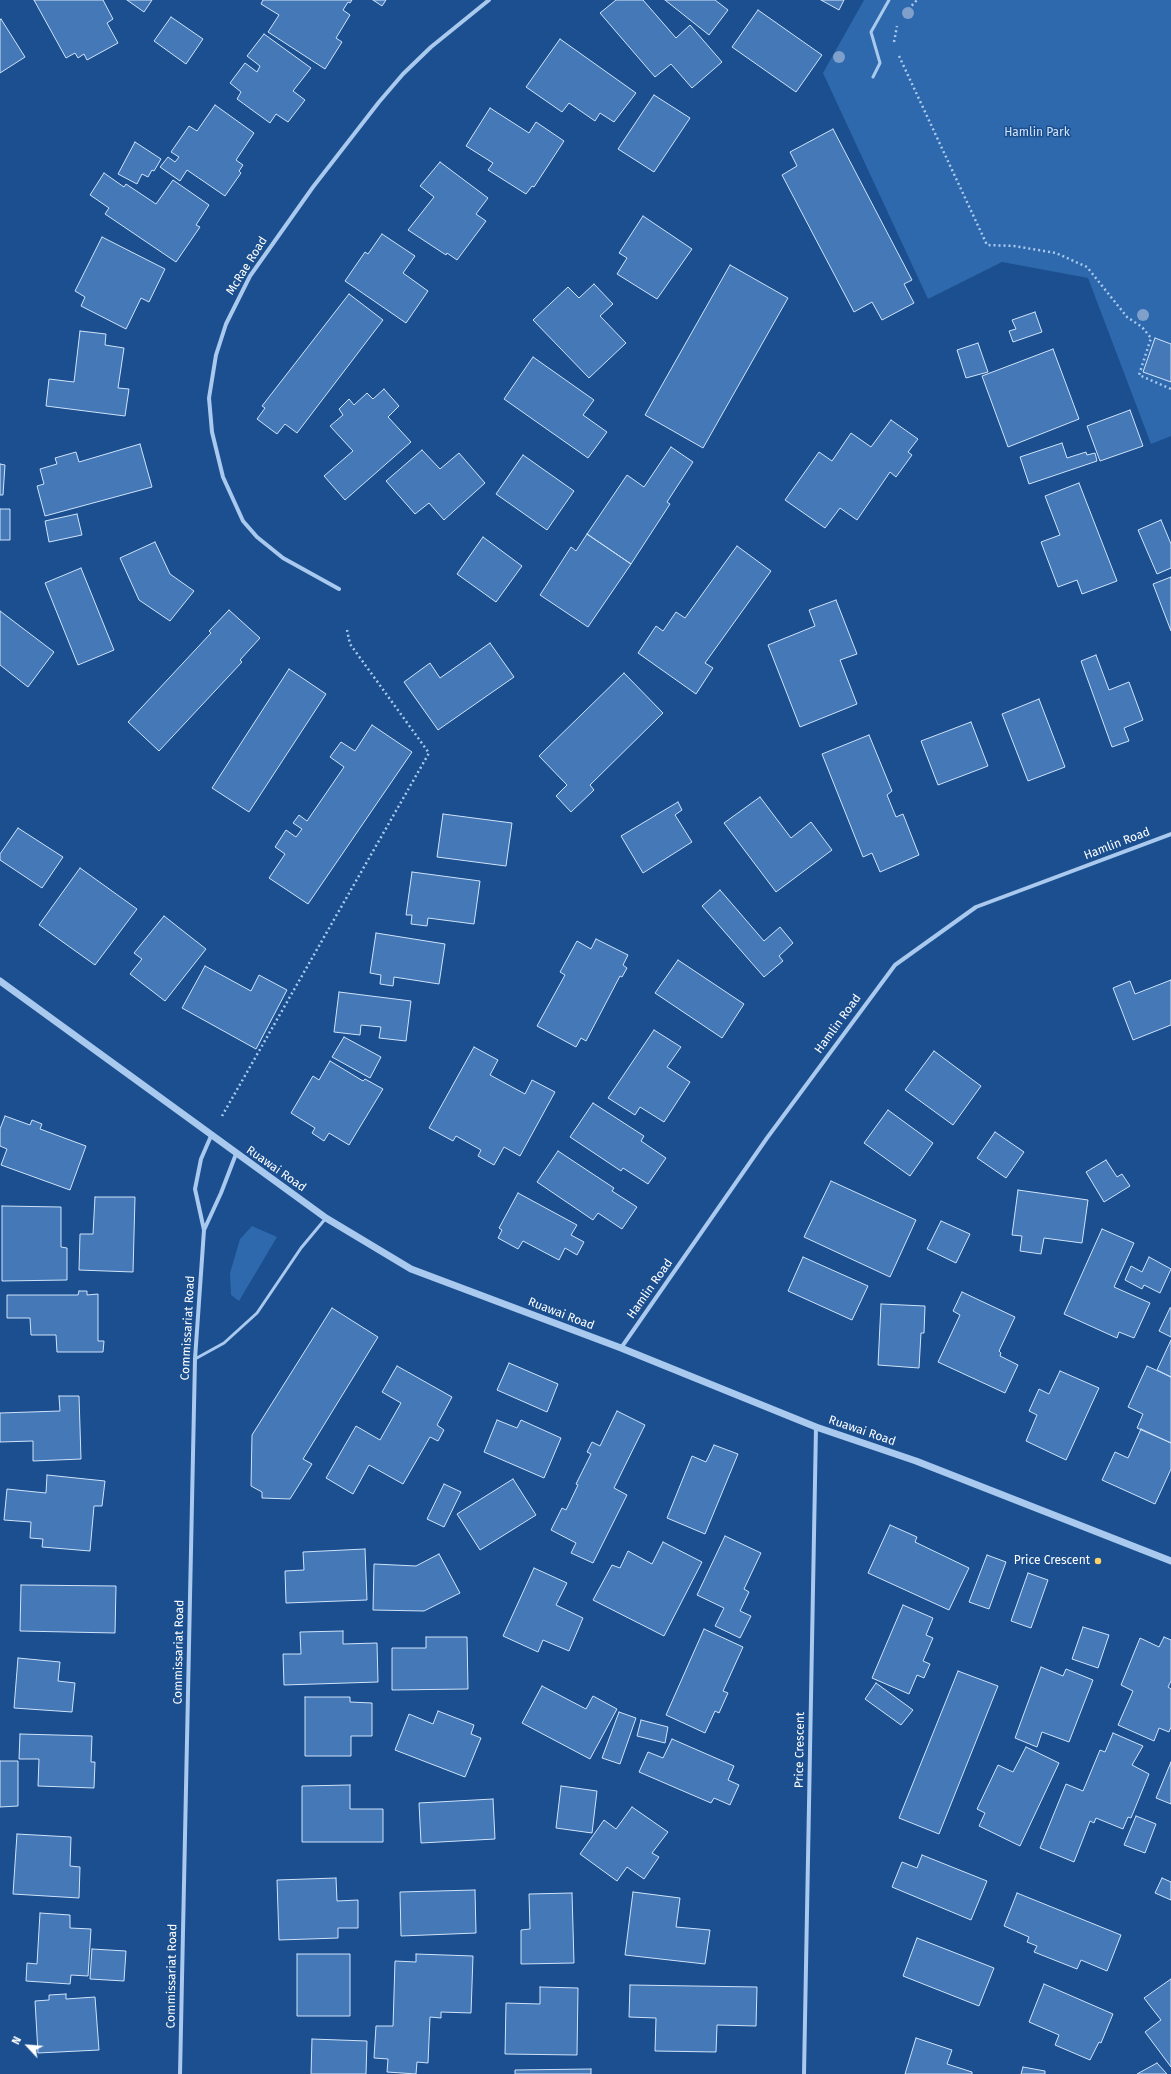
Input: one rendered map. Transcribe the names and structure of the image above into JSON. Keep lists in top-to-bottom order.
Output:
{
  "streets": {
    "street": [
      "McRae Road",
      "Hamlin Road",
      "Ruawai Road",
      "Commissariat Road",
      "Price Crescent"
    ]
  },
  "crossings": [
    ["Hamlin Road", "Ruawai Road"],
    ["Ruawai Road", "Commissariat Road"],
    ["Ruawai Road", "Price Crescent"]
  ],
  "parks": ["Hamlin Park"],
  "places": ["Price Crescent"],
  "north": "top left"
}
